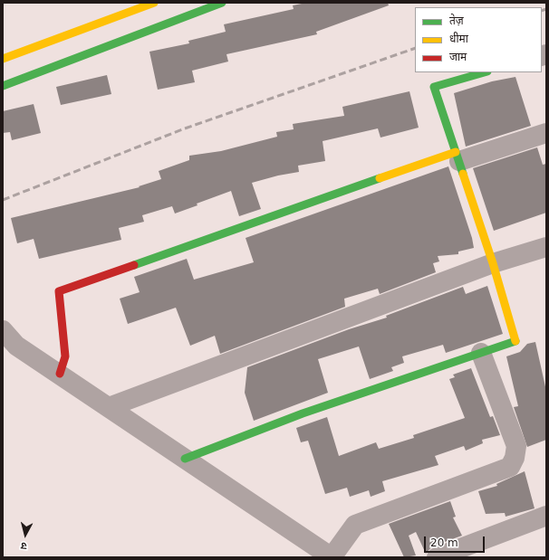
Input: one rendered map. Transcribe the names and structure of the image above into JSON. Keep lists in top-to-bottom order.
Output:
{
  "legend": ["तेज़", "धीमा", "जाम"],
  "scale_bar": "20 m",
  "north": "bottom"
}
